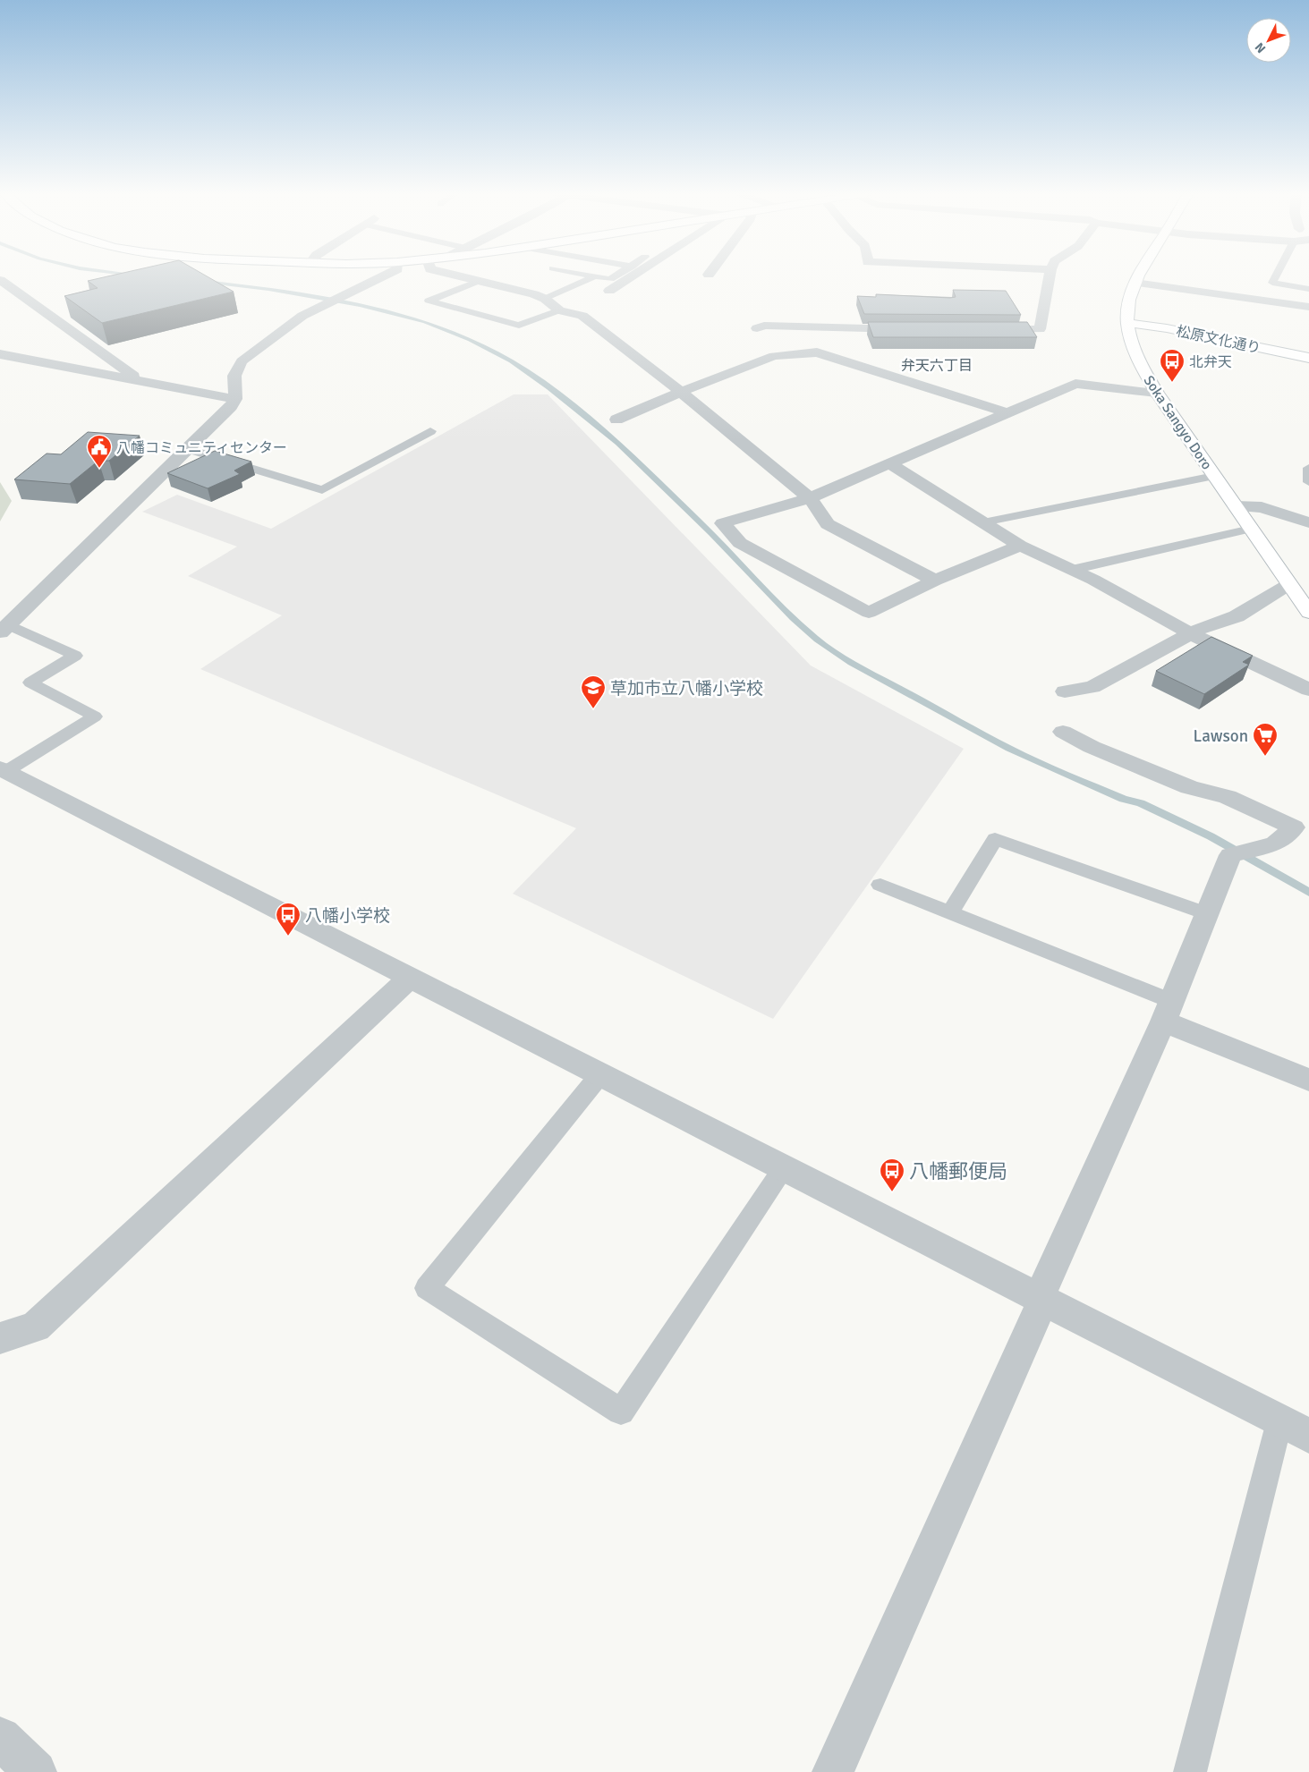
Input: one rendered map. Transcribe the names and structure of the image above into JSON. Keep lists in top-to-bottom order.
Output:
{
  "streets": {
    "street": ["松原文化通り", "Soka Sangyo Doro"]
  },
  "crossings": [
    ["松原文化通り", "Soka Sangyo Doro"]
  ],
  "districts": ["弁天六丁目"],
  "places": {
    "bus stop": ["北弁天", "八幡小学校", "八幡郵便局"],
    "public building": ["八幡コミュニティセンター"],
    "school or university": ["草加市立八幡小学校"],
    "supermarket": ["Lawson"]
  },
  "north": "bottom left"
}
